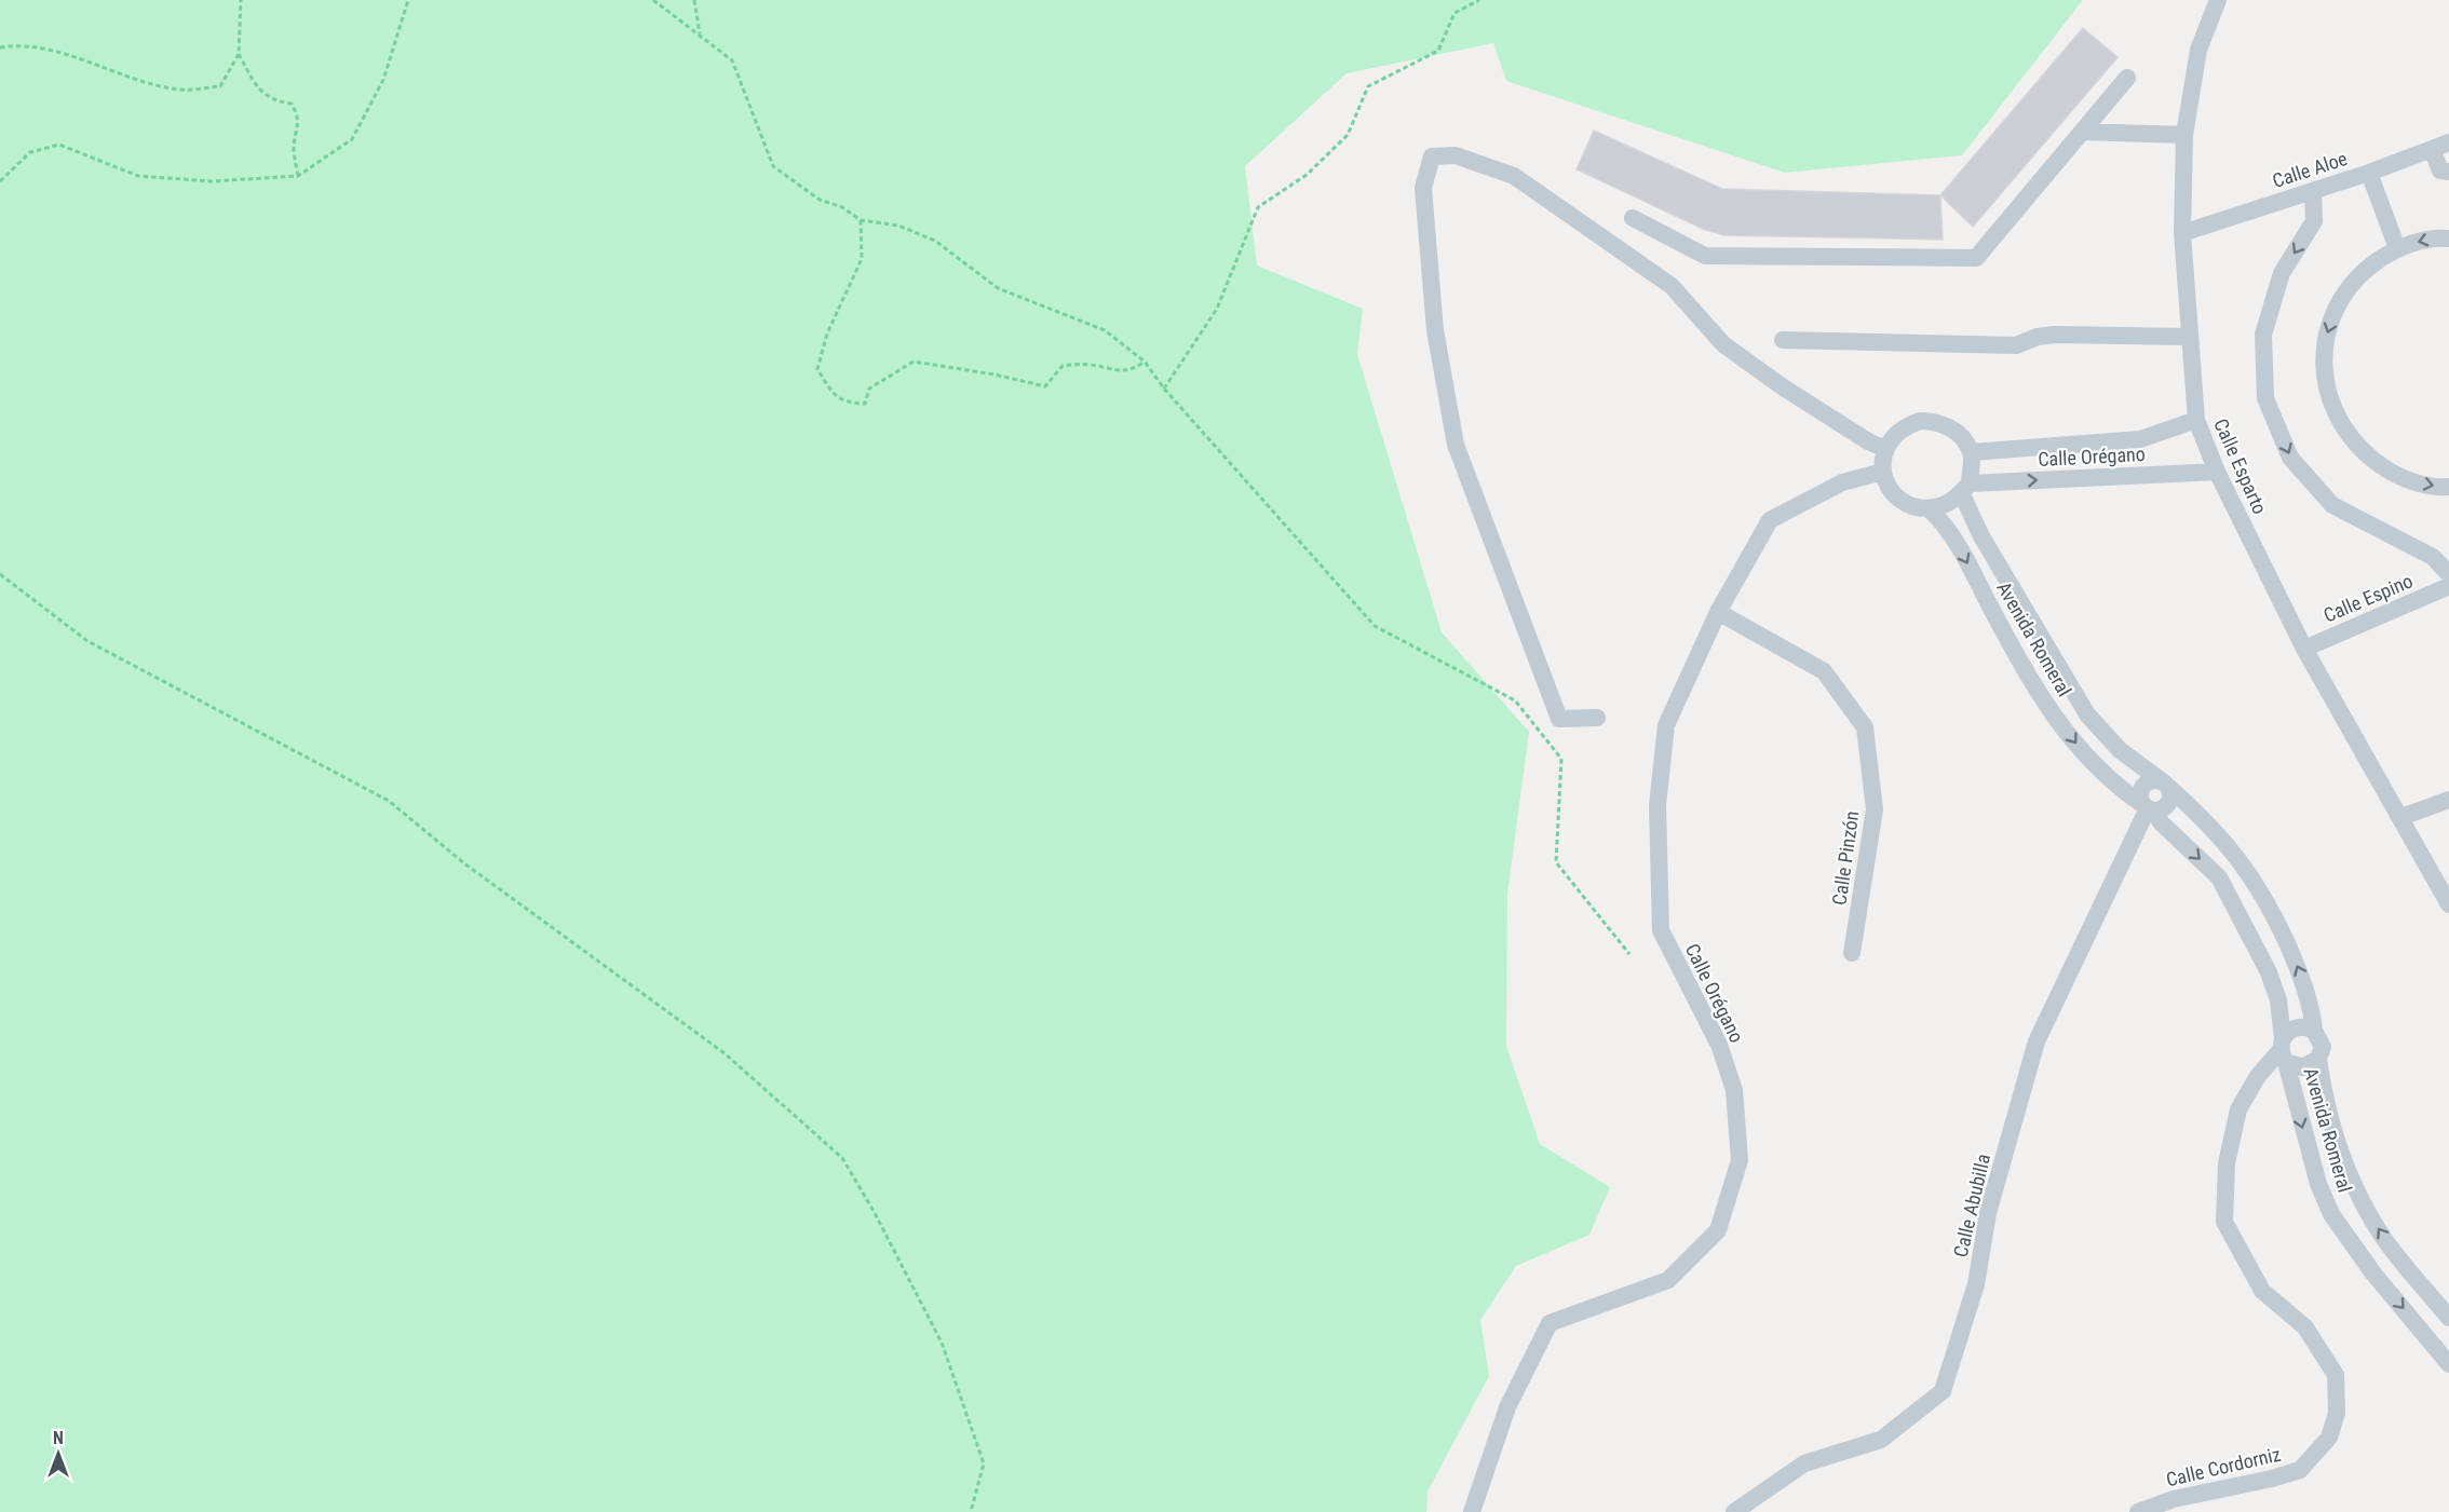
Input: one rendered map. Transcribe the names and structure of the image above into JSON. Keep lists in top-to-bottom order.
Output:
{
  "streets": {
    "street": [
      "Calle Aloe",
      "Calle Orégano",
      "Calle Esparto",
      "Calle Espino",
      "Avenida Romeral",
      "Calle Pinzón",
      "Calle Abubilla",
      "Calle Cordorniz"
    ]
  },
  "crossings": [
    ["Calle Aloe", "Calle Esparto"],
    ["Calle Orégano", "Calle Esparto"],
    ["Calle Orégano", "Avenida Romeral"],
    ["Calle Orégano", "Calle Pinzón"],
    ["Calle Esparto", "Calle Espino"],
    ["Avenida Romeral", "Calle Abubilla"],
    ["Avenida Romeral", "Calle Cordorniz"]
  ],
  "north": "top"
}
